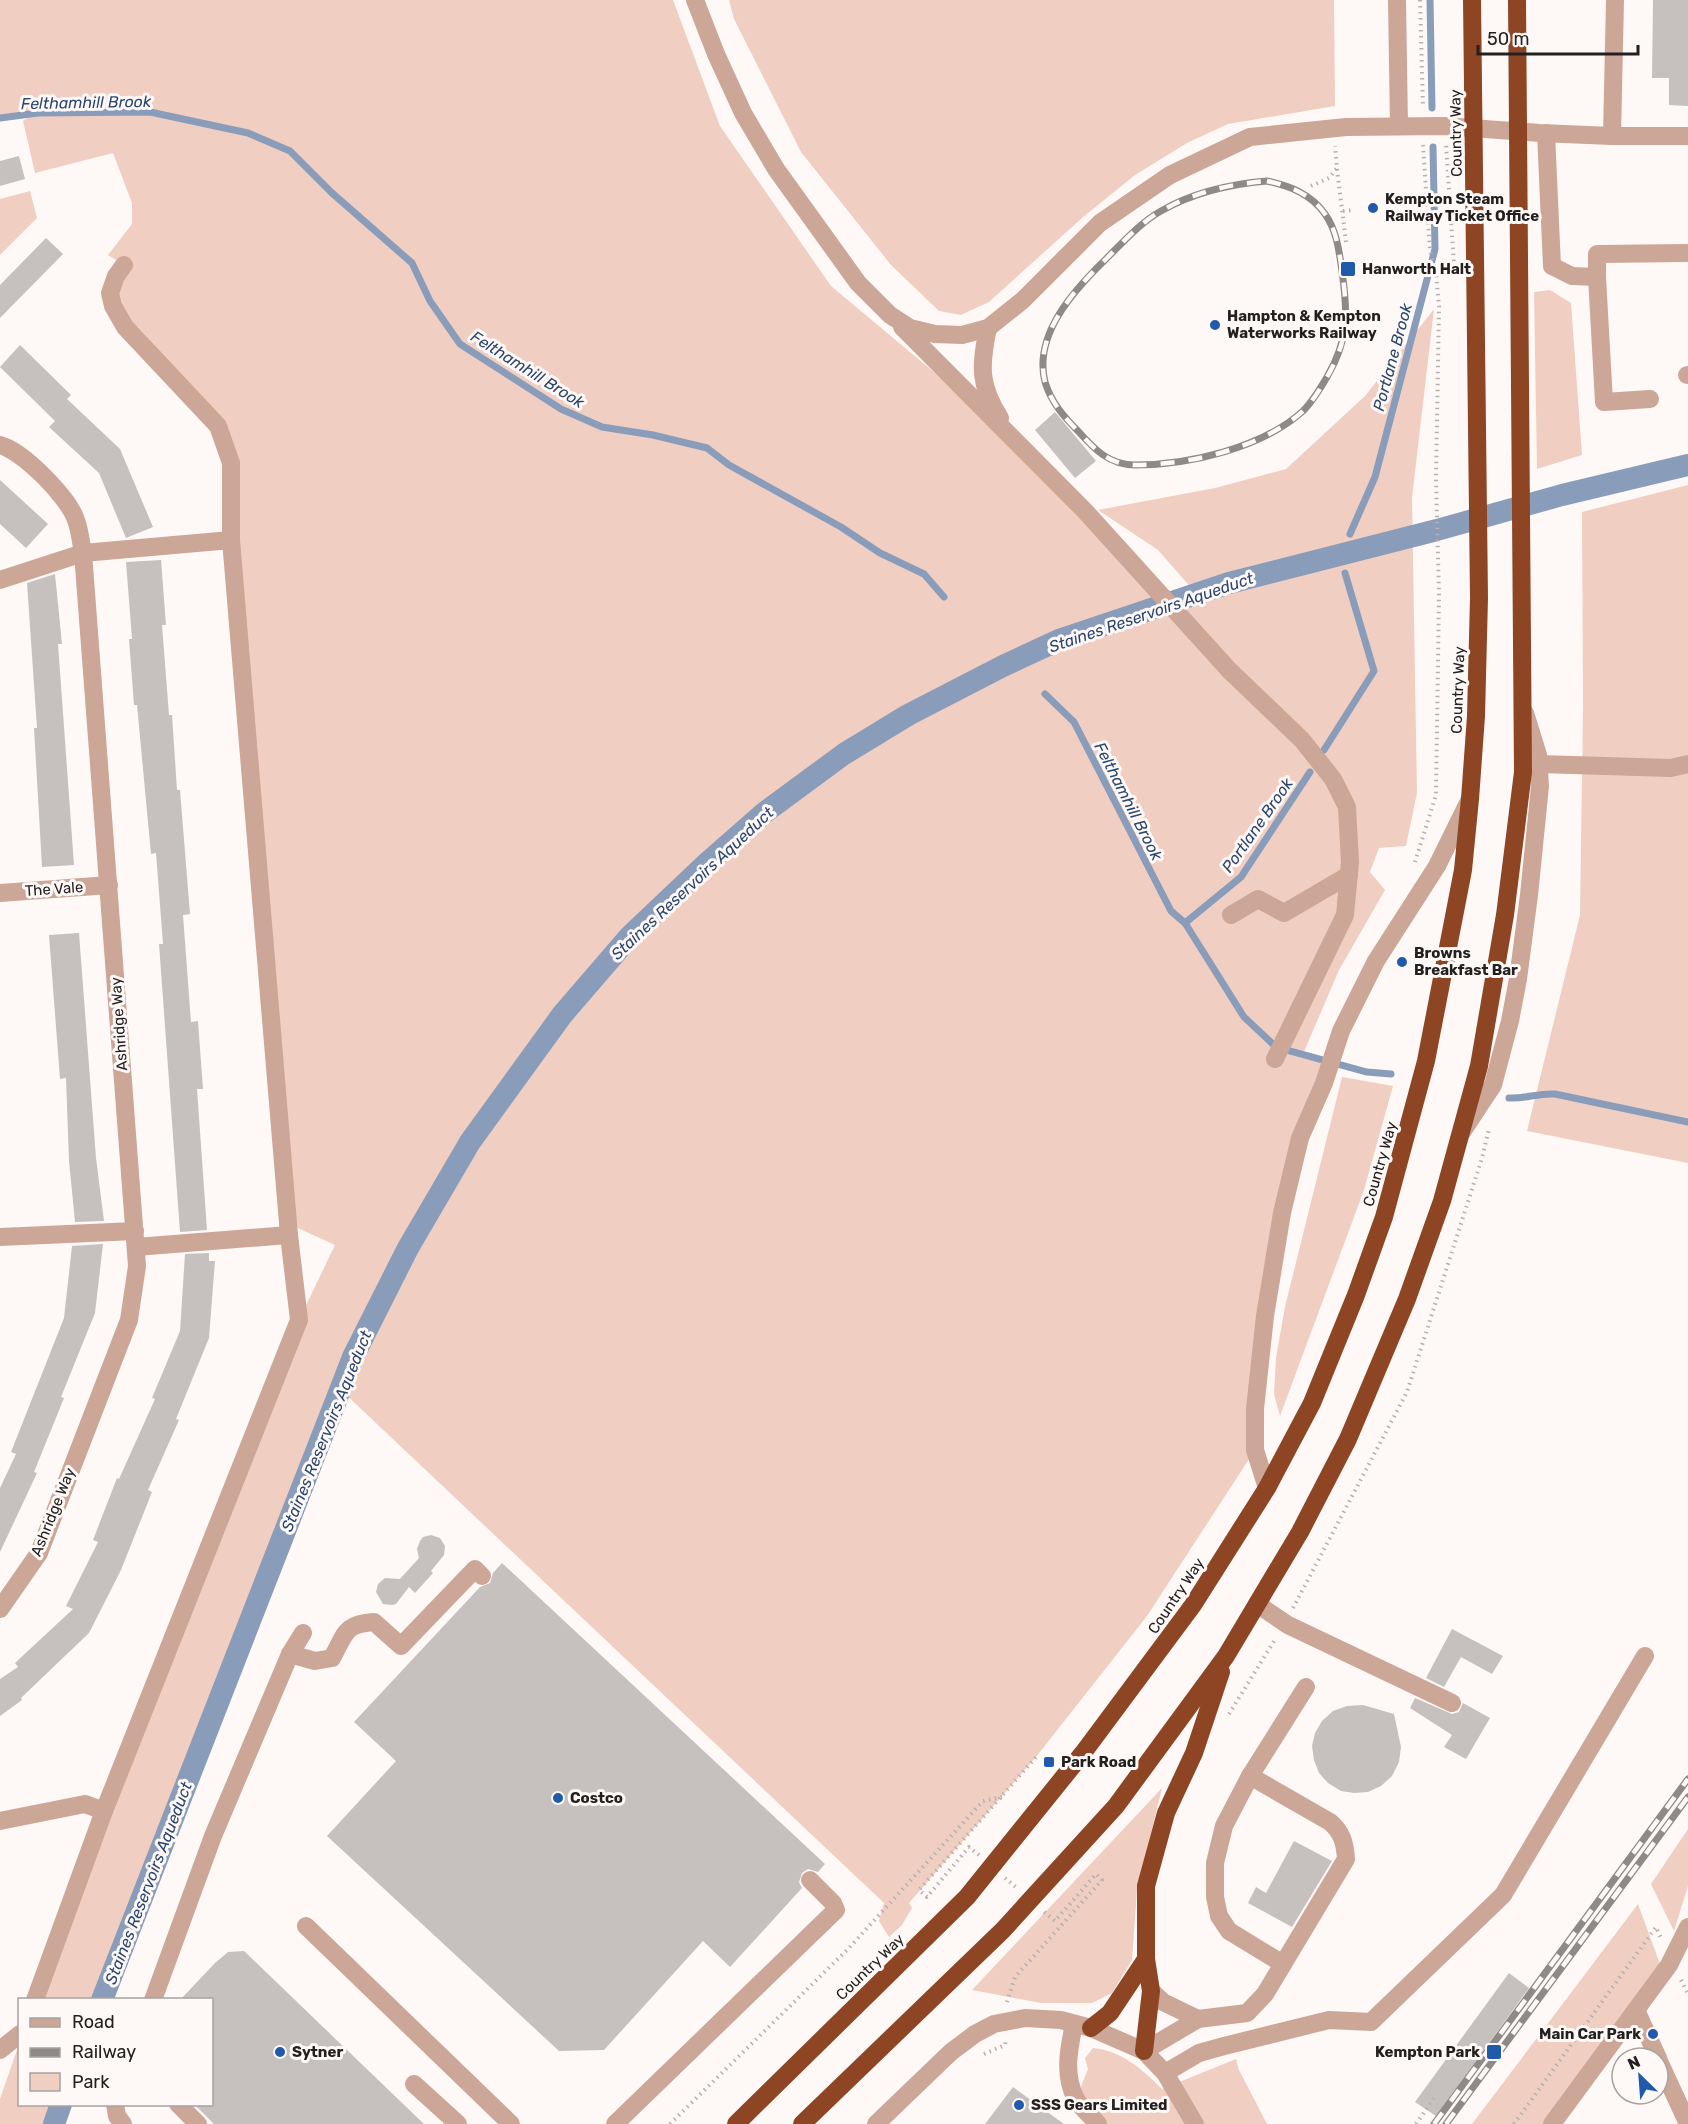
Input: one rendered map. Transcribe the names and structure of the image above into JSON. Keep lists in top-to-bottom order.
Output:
{
  "streets": {
    "highway": ["Country Way"],
    "street": ["The Vale", "Ashridge Way"]
  },
  "crossings": [
    ["The Vale", "Ashridge Way"]
  ],
  "water": ["Felthamhill Brook", "Portlane Brook", "Staines Reservoirs Aqueduct"],
  "places": {
    "other": [
      "Kempton Steam Railway Ticket Office",
      "Hampton & Kempton Waterworks Railway",
      "Browns Breakfast Bar",
      "Costco",
      "Main Car Park",
      "Sytner",
      "SSS Gears Limited"
    ],
    "transit": ["Hanworth Halt", "Park Road", "Kempton Park"]
  },
  "legend": ["Road", "Railway", "Park"],
  "scale_bar": "50 m",
  "north": "top left"
}
